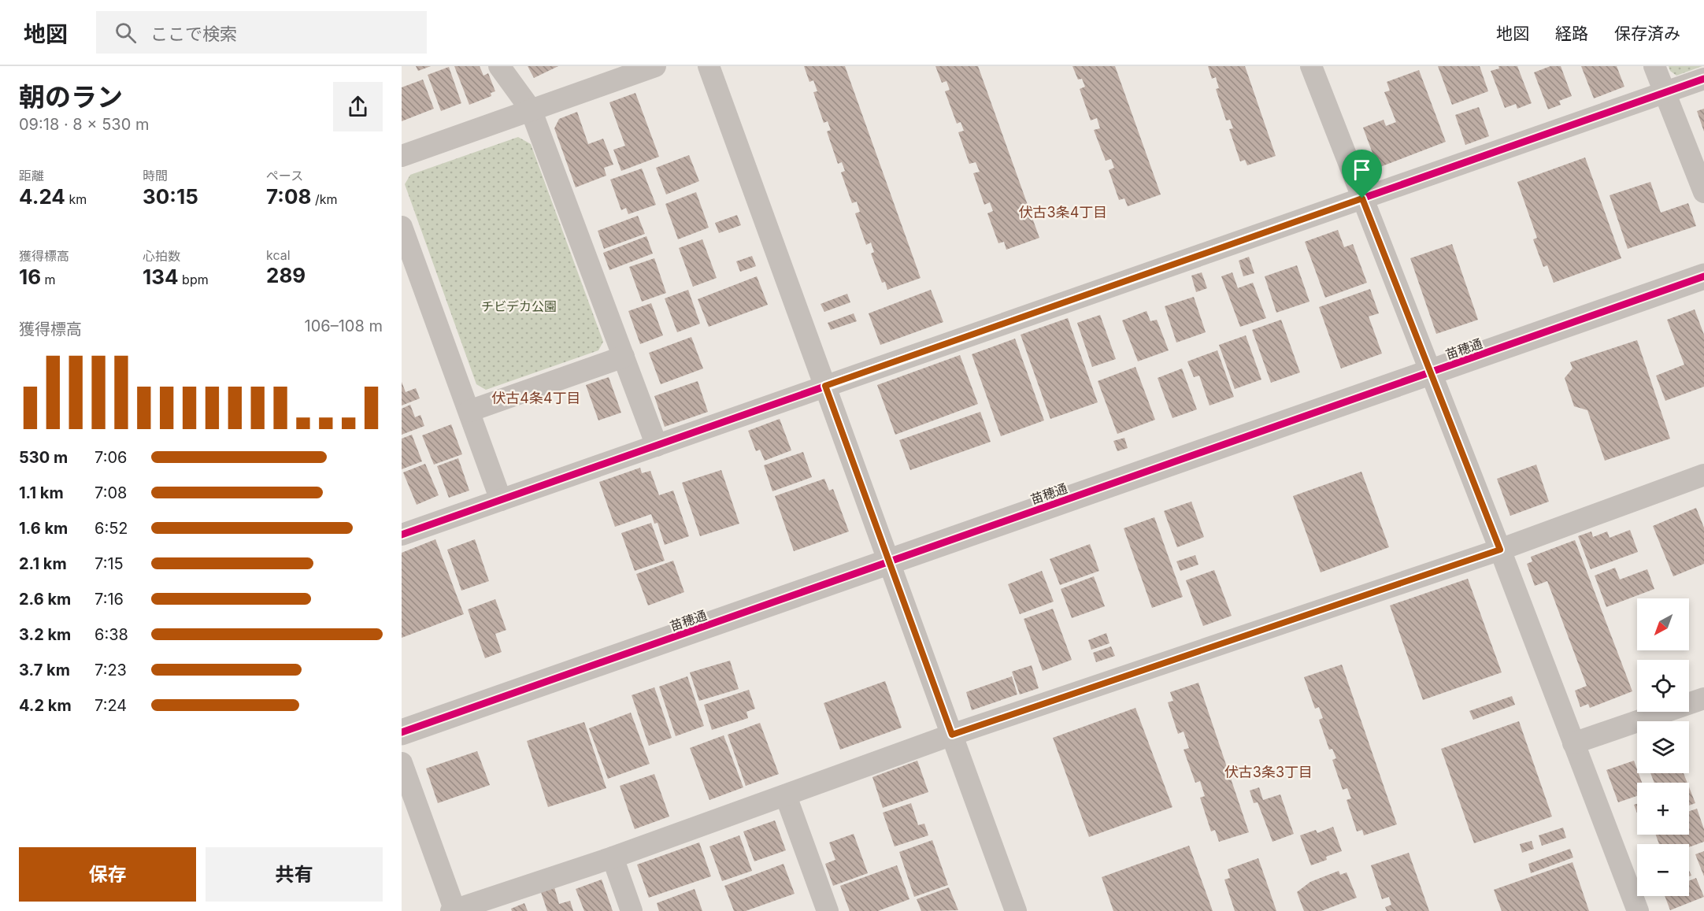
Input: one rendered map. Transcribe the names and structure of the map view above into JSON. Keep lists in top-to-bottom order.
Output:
{
  "streets": {
    "street": ["苗穂通"]
  },
  "districts": ["伏古3条4丁目", "伏古4条4丁目", "伏古3条3丁目"],
  "parks": ["チビデカ公園"],
  "north": "bottom left",
  "page": {
    "header": "地図",
    "search": "ここで検索",
    "nav": ["地図", "経路", "保存済み"],
    "heading": ["朝のラン", "09:18 · 8 × 530 m"],
    "stats": [
      ["距離", "4.24 km"],
      ["時間", "30:15"],
      ["ペース", "7:08 /km"],
      ["獲得標高", "16 m"],
      ["心拍数", "134 bpm"],
      ["kcal", "289"]
    ],
    "chart": ["獲得標高", "106–108 m"],
    "list": [
      {
        "name": "530 m",
        "note": "7:06"
      },
      {
        "name": "1.1 km",
        "note": "7:08"
      },
      {
        "name": "1.6 km",
        "note": "6:52"
      },
      {
        "name": "2.1 km",
        "note": "7:15"
      },
      {
        "name": "2.6 km",
        "note": "7:16"
      },
      {
        "name": "3.2 km",
        "note": "6:38"
      },
      {
        "name": "3.7 km",
        "note": "7:23"
      },
      {
        "name": "4.2 km",
        "note": "7:24"
      }
    ],
    "map_buttons": ["+", "−"],
    "buttons": ["保存", "共有"]
  }
}
